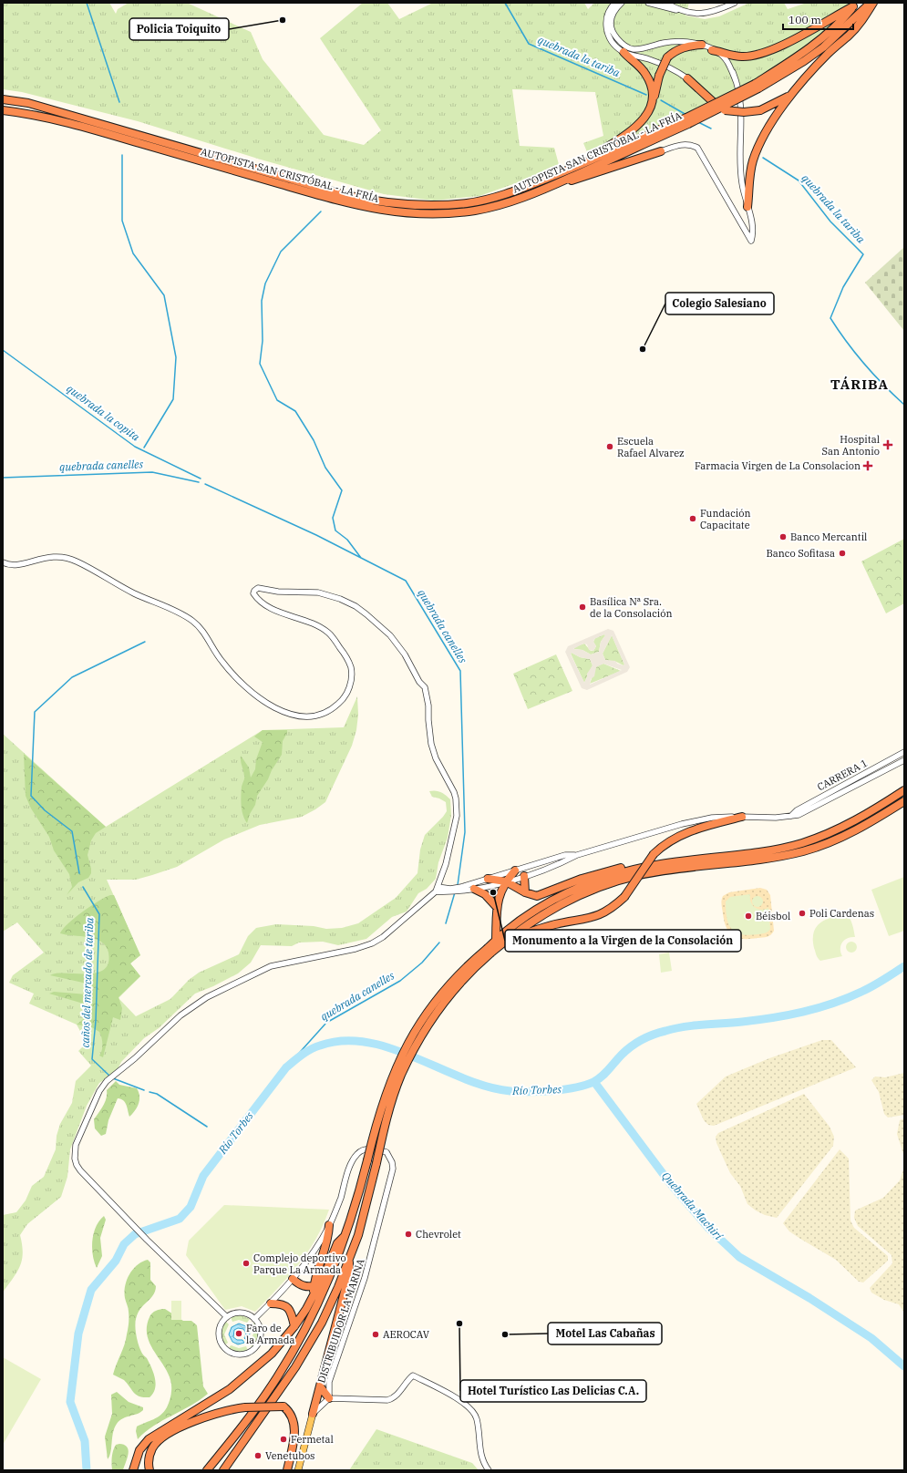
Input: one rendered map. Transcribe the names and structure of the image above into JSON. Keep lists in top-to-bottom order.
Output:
{
  "streets": {
    "highway": ["AUTOPISTA SAN CRISTÓBAL - LA FRÍA"],
    "street": ["CARRERA 1", "DISTRIBUIDOR LA MARINA"]
  },
  "districts": ["TÁRIBA"],
  "water": [
    "quebrada la tariba",
    "quebrada la copita",
    "quebrada canelles",
    "caños del mercado de tariba",
    "Río Torbes",
    "Quebrada Machirí"
  ],
  "places": {
    "other": [
      "Policia Toiquito",
      "Colegio Salesiano",
      "Escuela Rafael Alvarez",
      "Fundación Capacitate",
      "Banco Mercantil",
      "Banco Sofitasa",
      "Basílica Nª Sra. de la Consolación",
      "Monumento a la Virgen de la Consolación",
      "Poli Cardenas",
      "Béisbol",
      "Chevrolet",
      "Complejo deportivo Parque La Armada",
      "Hotel Turístico Las Delicias C.A.",
      "Faro de la Armada",
      "AEROCAV",
      "Motel Las Cabañas",
      "Fermetal",
      "Venetubos"
    ],
    "health": ["Hospital San Antonio", "Farmacia Virgen de La Consolacion"]
  },
  "scale_bar": "100 m"
}
